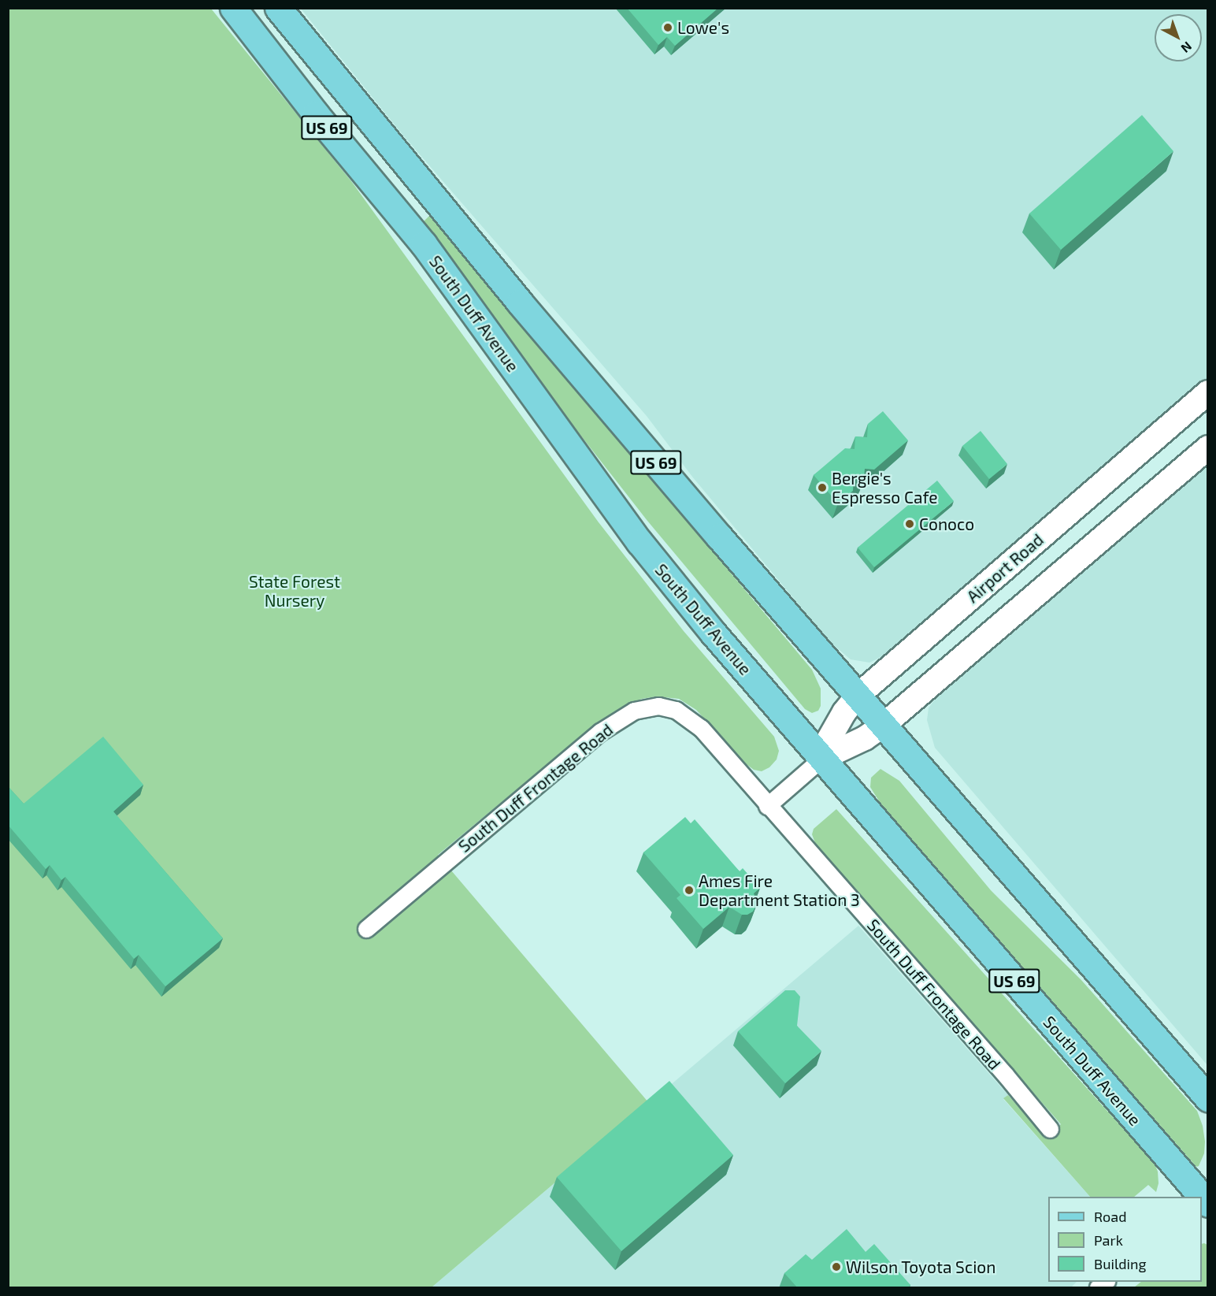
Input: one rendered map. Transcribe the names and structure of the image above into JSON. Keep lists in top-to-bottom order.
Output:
{
  "streets": {
    "main road": ["US 69", "South Duff Avenue", "Airport Road"],
    "street": ["South Duff Frontage Road"]
  },
  "crossings": [
    ["US 69", "Airport Road"],
    ["South Duff Avenue", "Airport Road"],
    ["Airport Road", "South Duff Frontage Road"]
  ],
  "parks": ["State Forest Nursery"],
  "places": [
    "Lowe's",
    "Bergie's Espresso Cafe",
    "Conoco",
    "Ames Fire Department Station 3",
    "Wilson Toyota Scion"
  ],
  "legend": ["Road", "Park", "Building"],
  "north": "bottom right"
}
